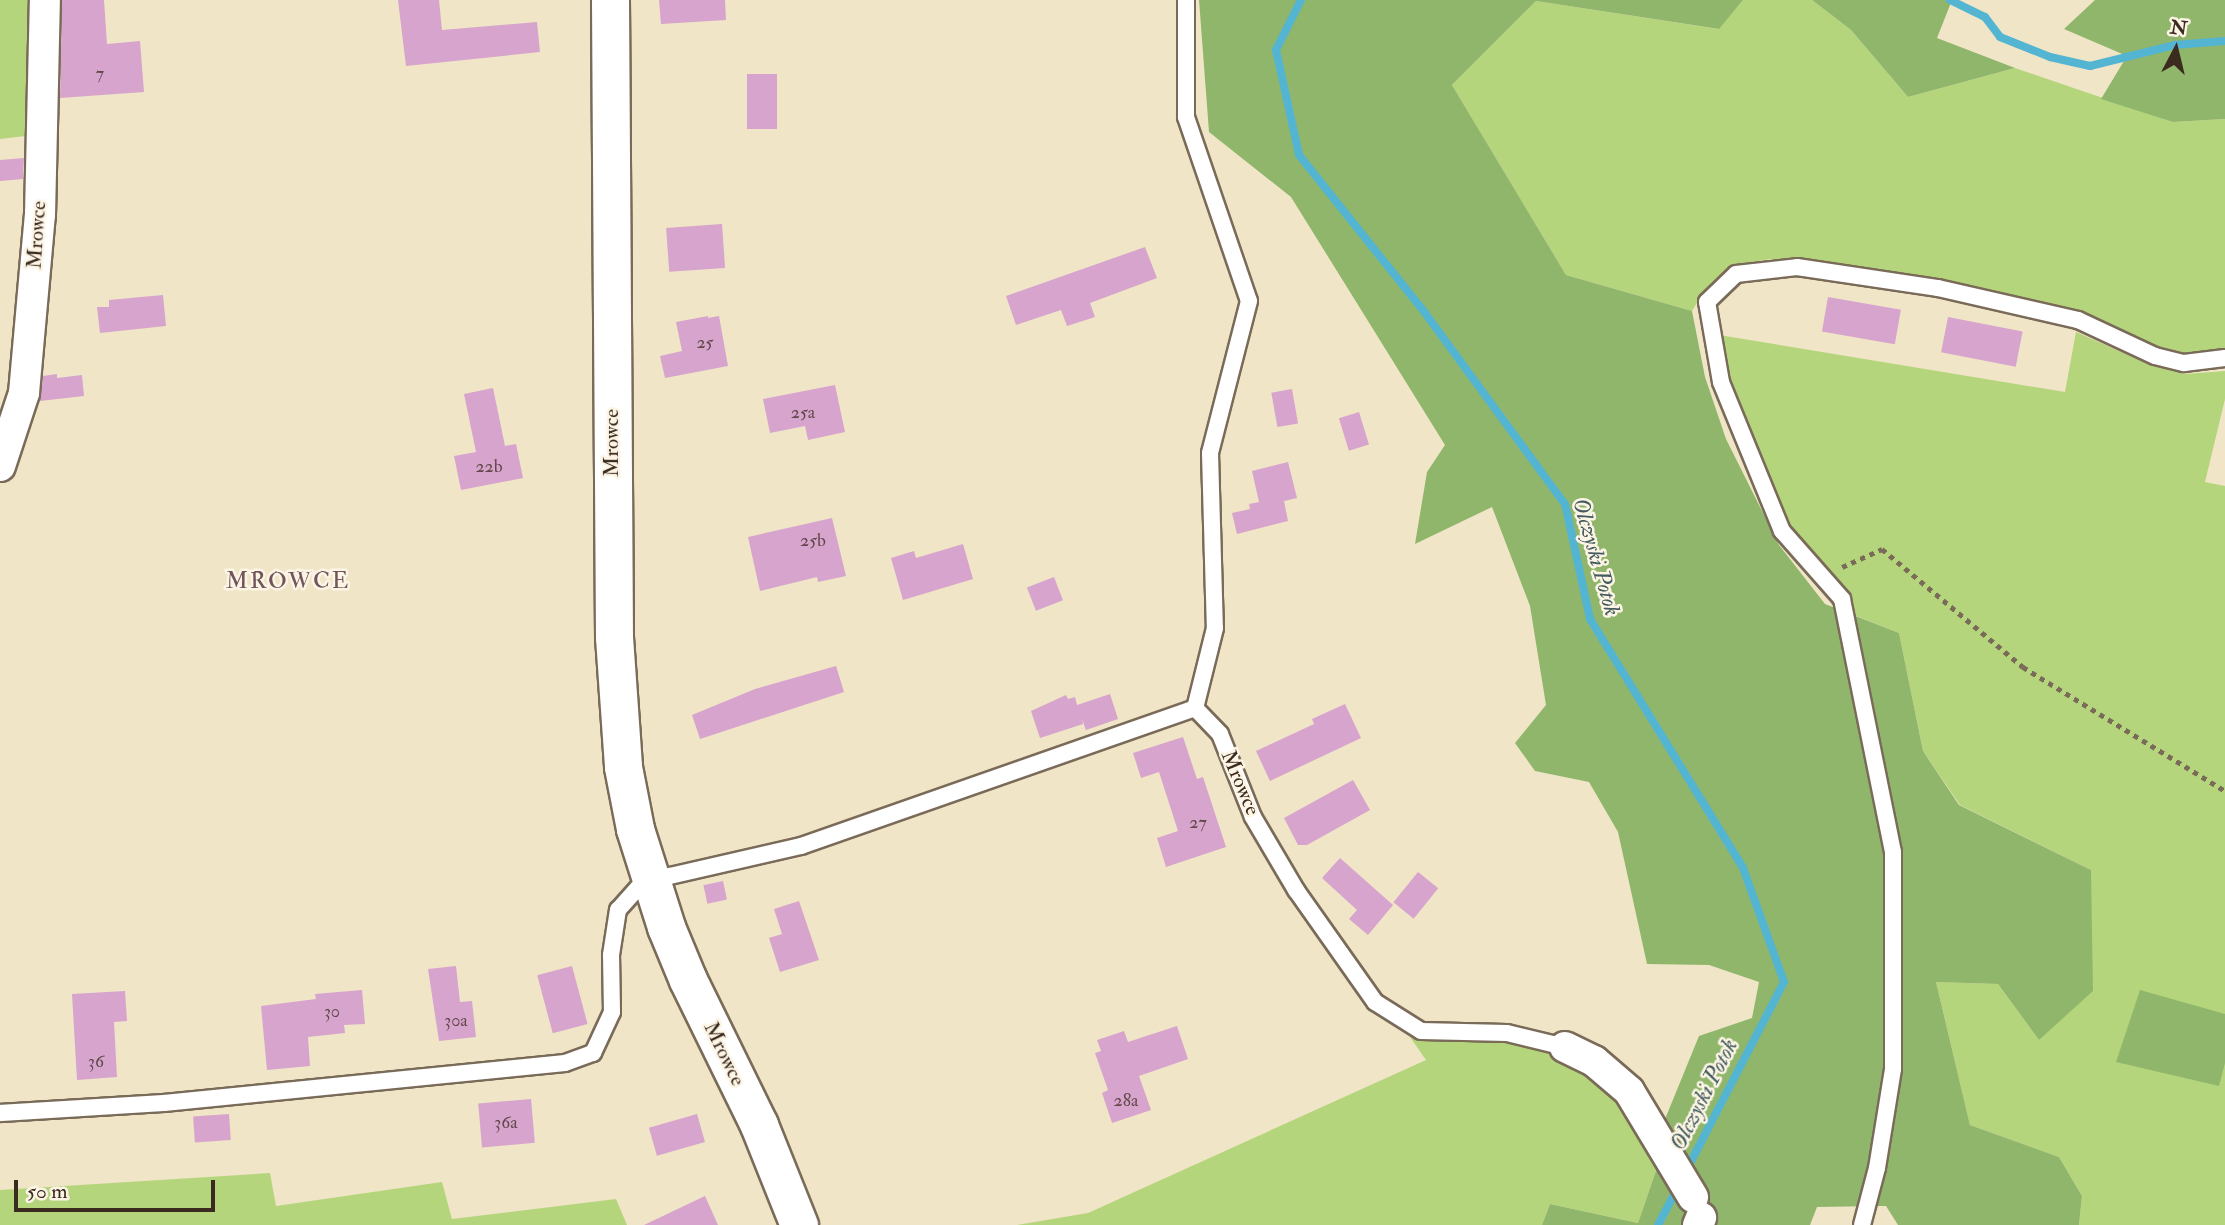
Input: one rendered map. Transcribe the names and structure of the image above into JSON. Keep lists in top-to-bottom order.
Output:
{
  "streets": {
    "street": ["Mrowce"]
  },
  "districts": ["MROWCE"],
  "water": ["Olczyski Potok"],
  "house_numbers": [
    "7",
    "25",
    "25a",
    "22b",
    "25b",
    "27",
    "30",
    "30a",
    "36",
    "28a",
    "36a"
  ],
  "scale_bar": "50 m",
  "north": "top"
}
